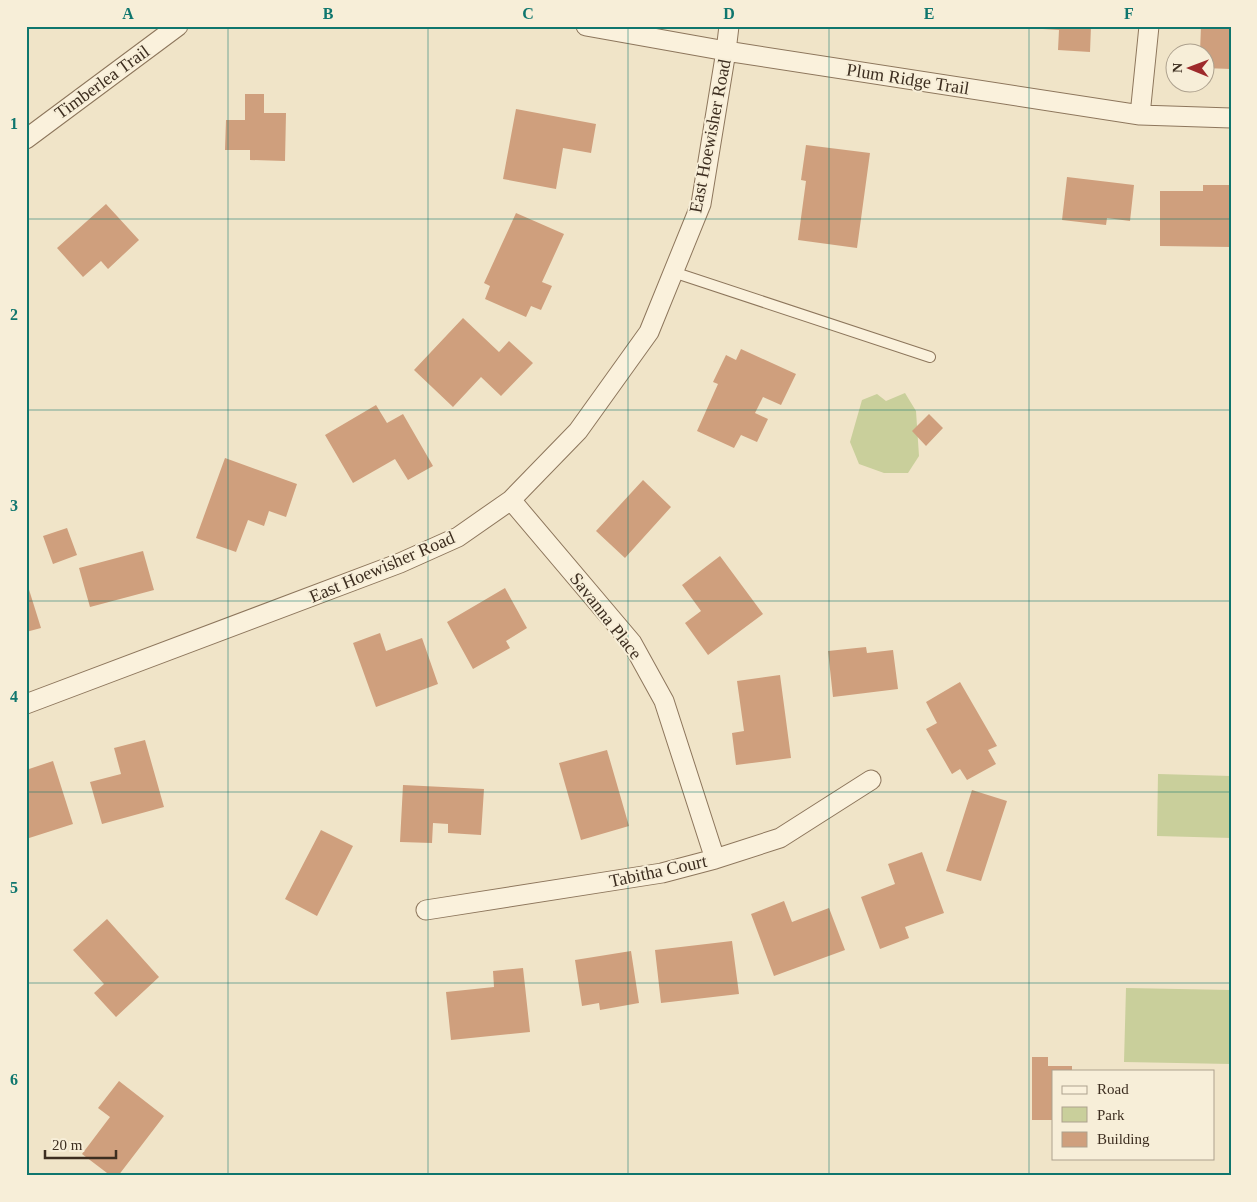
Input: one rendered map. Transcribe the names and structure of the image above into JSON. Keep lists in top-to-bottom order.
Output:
{
  "streets": {
    "street": [
      "Plum Ridge Trail",
      "Timberlea Trail",
      "East Hoewisher Road",
      "Savanna Place",
      "Tabitha Court"
    ]
  },
  "crossings": [
    ["Plum Ridge Trail", "East Hoewisher Road"],
    ["East Hoewisher Road", "Savanna Place"],
    ["Savanna Place", "Tabitha Court"]
  ],
  "legend": ["Road", "Park", "Building"],
  "scale_bar": "20 m",
  "north": "left",
  "grid": {
    "columns": [
      "A",
      "B",
      "C",
      "D",
      "E",
      "F"
    ],
    "rows": [
      "1",
      "2",
      "3",
      "4",
      "5",
      "6"
    ]
  }
}
